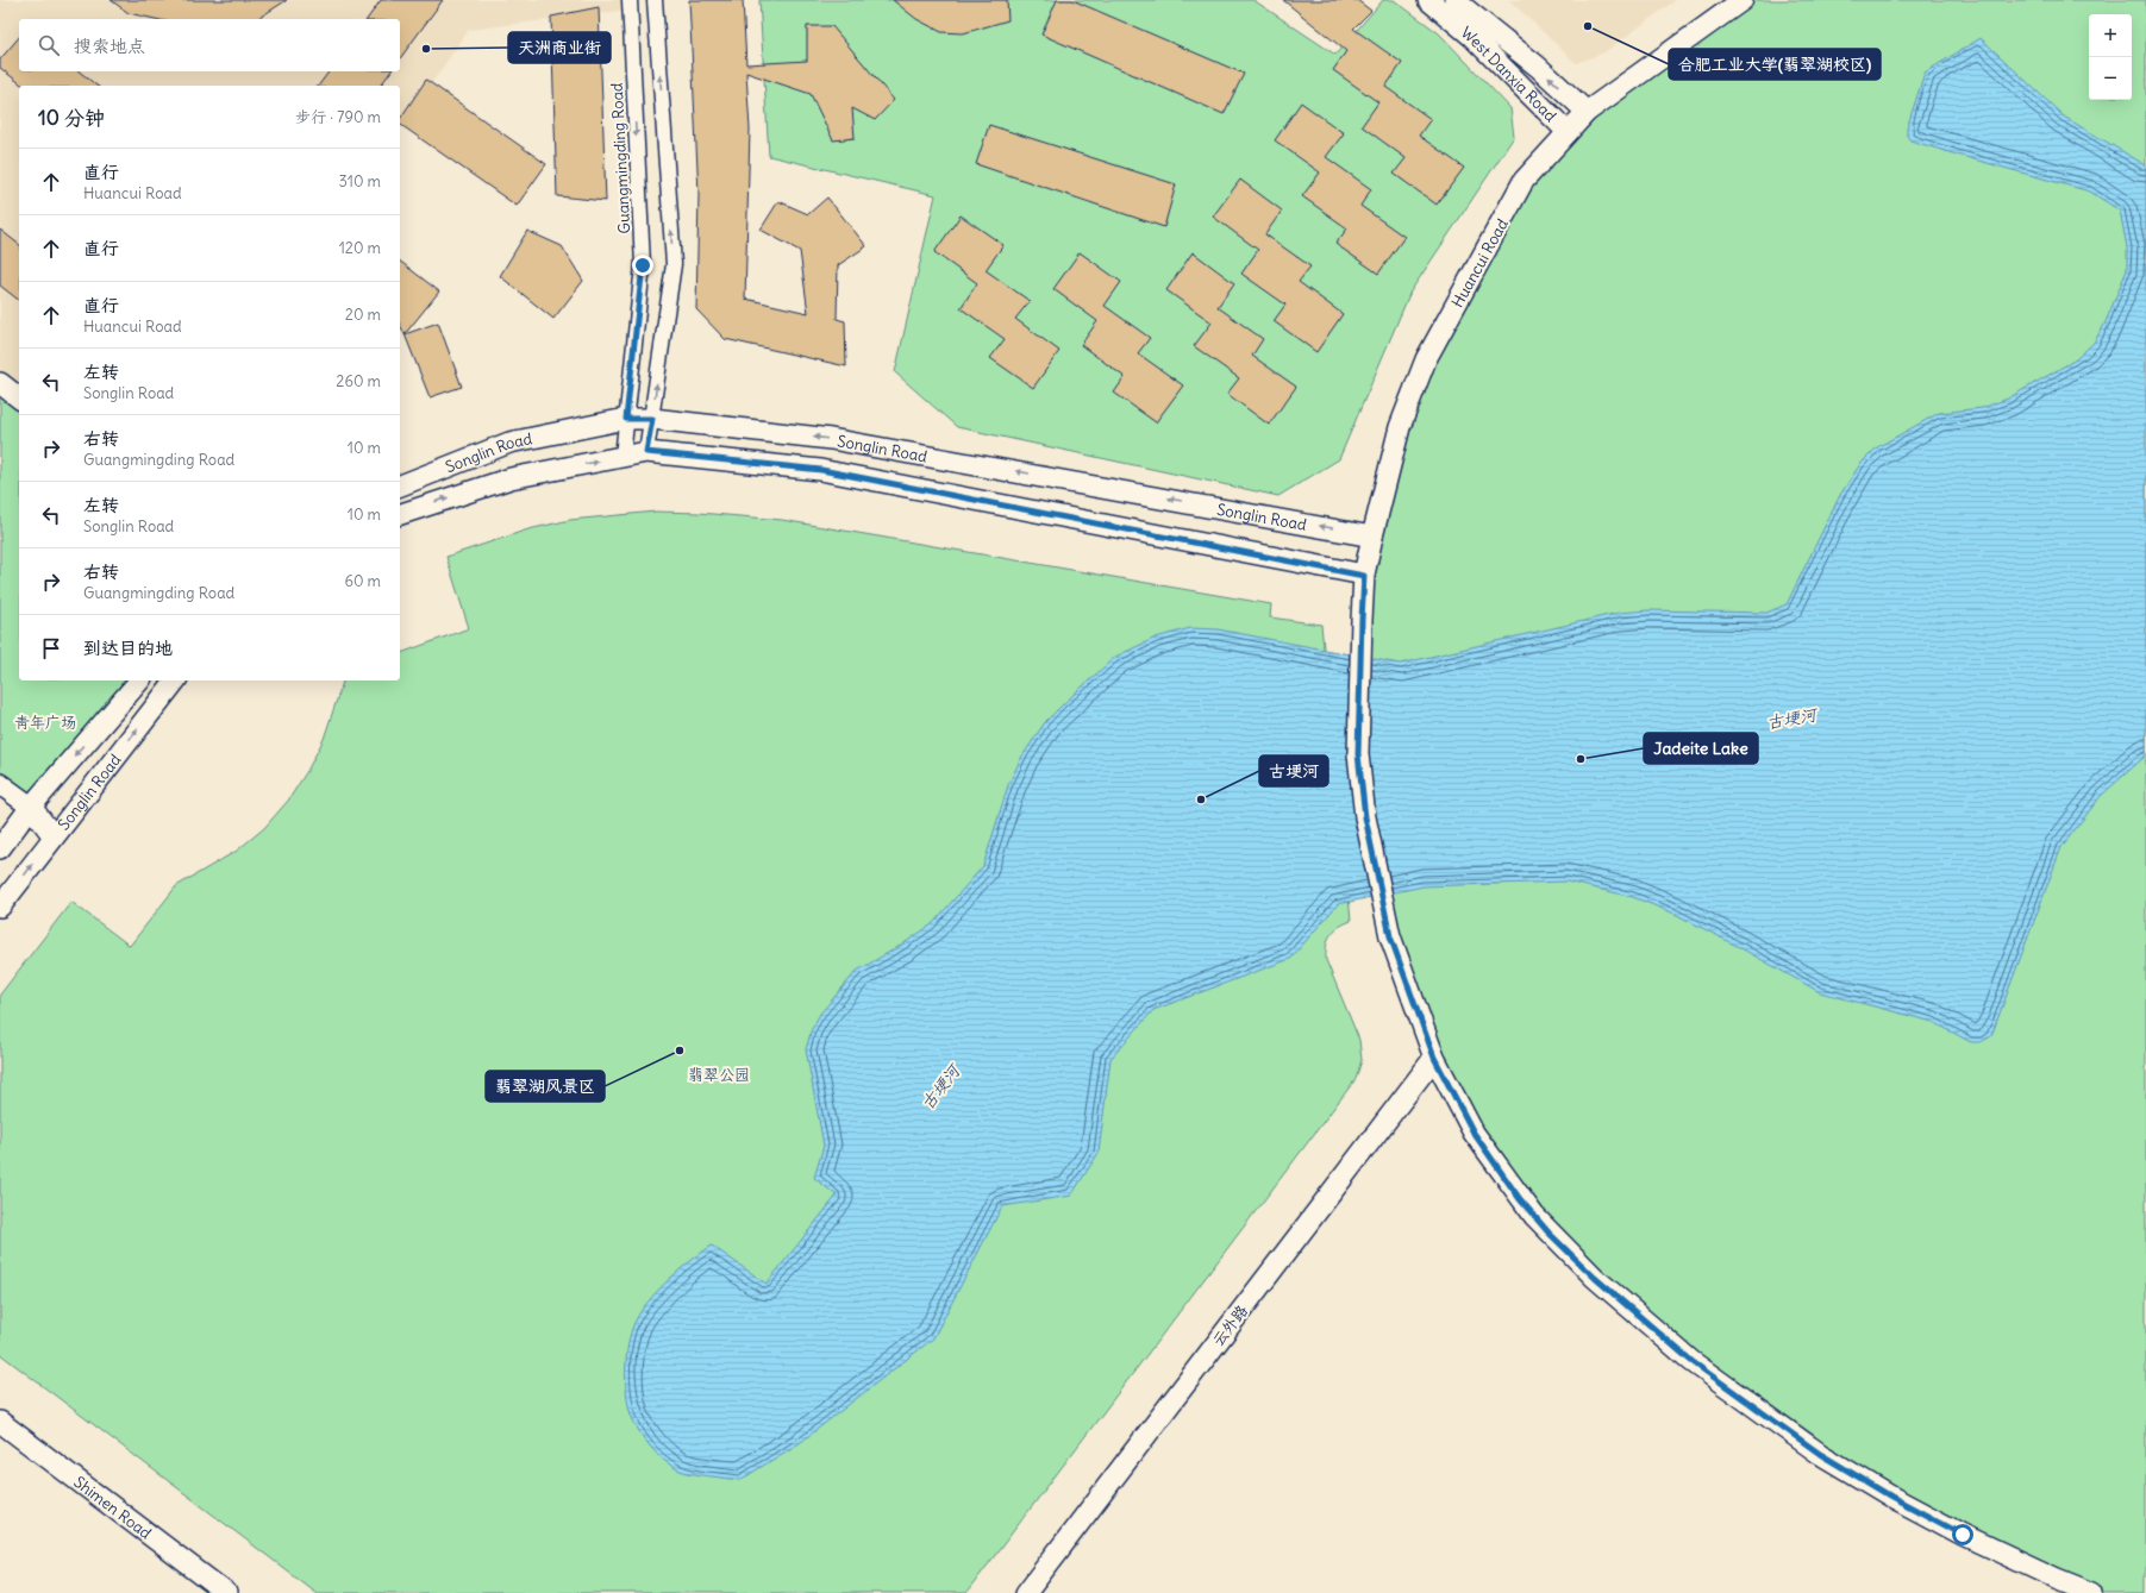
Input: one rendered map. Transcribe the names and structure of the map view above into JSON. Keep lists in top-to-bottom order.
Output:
{
  "streets": {
    "street": [
      "West Danxia Road",
      "Guangmingding Road",
      "Huancui Road",
      "Songlin Road",
      "云外路",
      "Shimen Road"
    ]
  },
  "crossings": [
    ["West Danxia Road", "Huancui Road"],
    ["Guangmingding Road", "Songlin Road"],
    ["Huancui Road", "Songlin Road"],
    ["Huancui Road", "云外路"]
  ],
  "water": ["古埂河"],
  "parks": ["青年广场", "翡翠公园"],
  "places": [
    "合肥工业大学(翡翠湖校区)",
    "天洲商业街",
    "Jadeite Lake",
    "古埂河",
    "翡翠湖风景区"
  ],
  "page": {
    "map_buttons": ["+", "−"],
    "search": "搜索地点",
    "heading": ["10 分钟", "步行 · 790 m"],
    "list": [
      ["直行", "Huancui Road", "310 m"],
      ["直行", "120 m"],
      ["直行", "Huancui Road", "20 m"],
      ["左转", "Songlin Road", "260 m"],
      ["右转", "Guangmingding Road", "10 m"],
      ["左转", "Songlin Road", "10 m"],
      ["右转", "Guangmingding Road", "60 m"],
      "到达目的地"
    ]
  }
}
